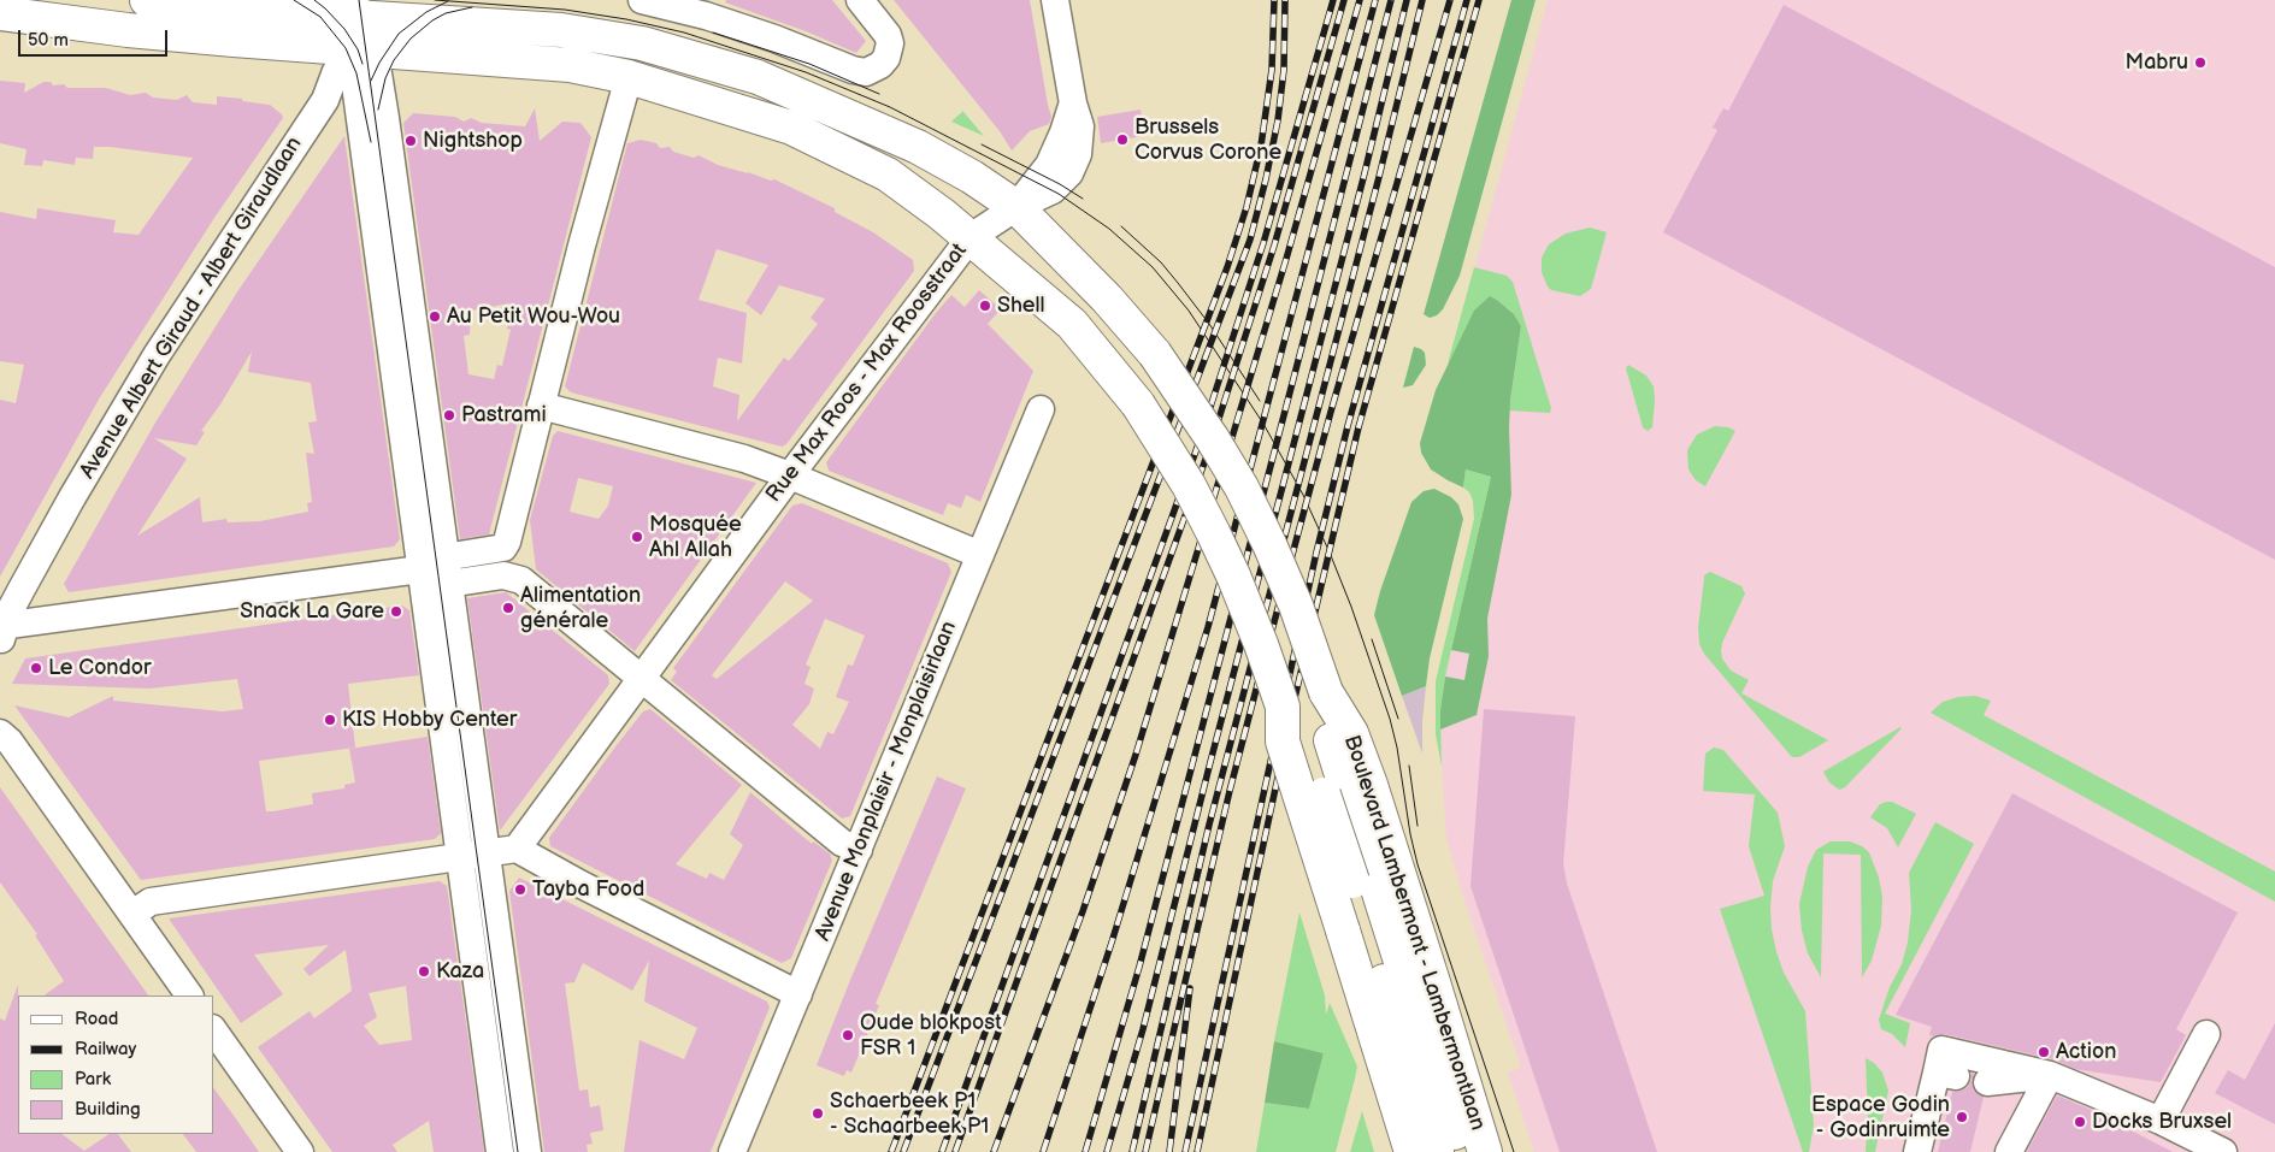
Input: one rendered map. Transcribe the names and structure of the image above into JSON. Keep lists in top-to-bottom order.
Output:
{
  "streets": {
    "main road": ["Boulevard Lambermont - Lambermontlaan"],
    "street": ["Avenue Albert Giraud - Albert Giraudlaan", "Rue Max Roos - Max Roosstraat", "Avenue Monplaisir - Monplaisirlaan"]
  },
  "crossings": [
    ["Rue Max Roos - Max Roosstraat", "Boulevard Lambermont - Lambermontlaan"]
  ],
  "places": [
    "Mabru",
    "Brussels Corvus Corone",
    "Nightshop",
    "Shell",
    "Au Petit Wou-Wou",
    "Pastrami",
    "Mosquée Ahl Allah",
    "Alimentation générale",
    "Snack La Gare",
    "Le Condor",
    "KIS Hobby Center",
    "Tayba Food",
    "Kaza",
    "Oude blokpost FSR 1",
    "Action",
    "Schaerbeek P1 - Schaarbeek P1",
    "Espace Godin - Godinruimte",
    "Docks Bruxsel"
  ],
  "legend": [
    "Road",
    "Railway",
    "Park",
    "Building"
  ],
  "scale_bar": "50 m"
}
